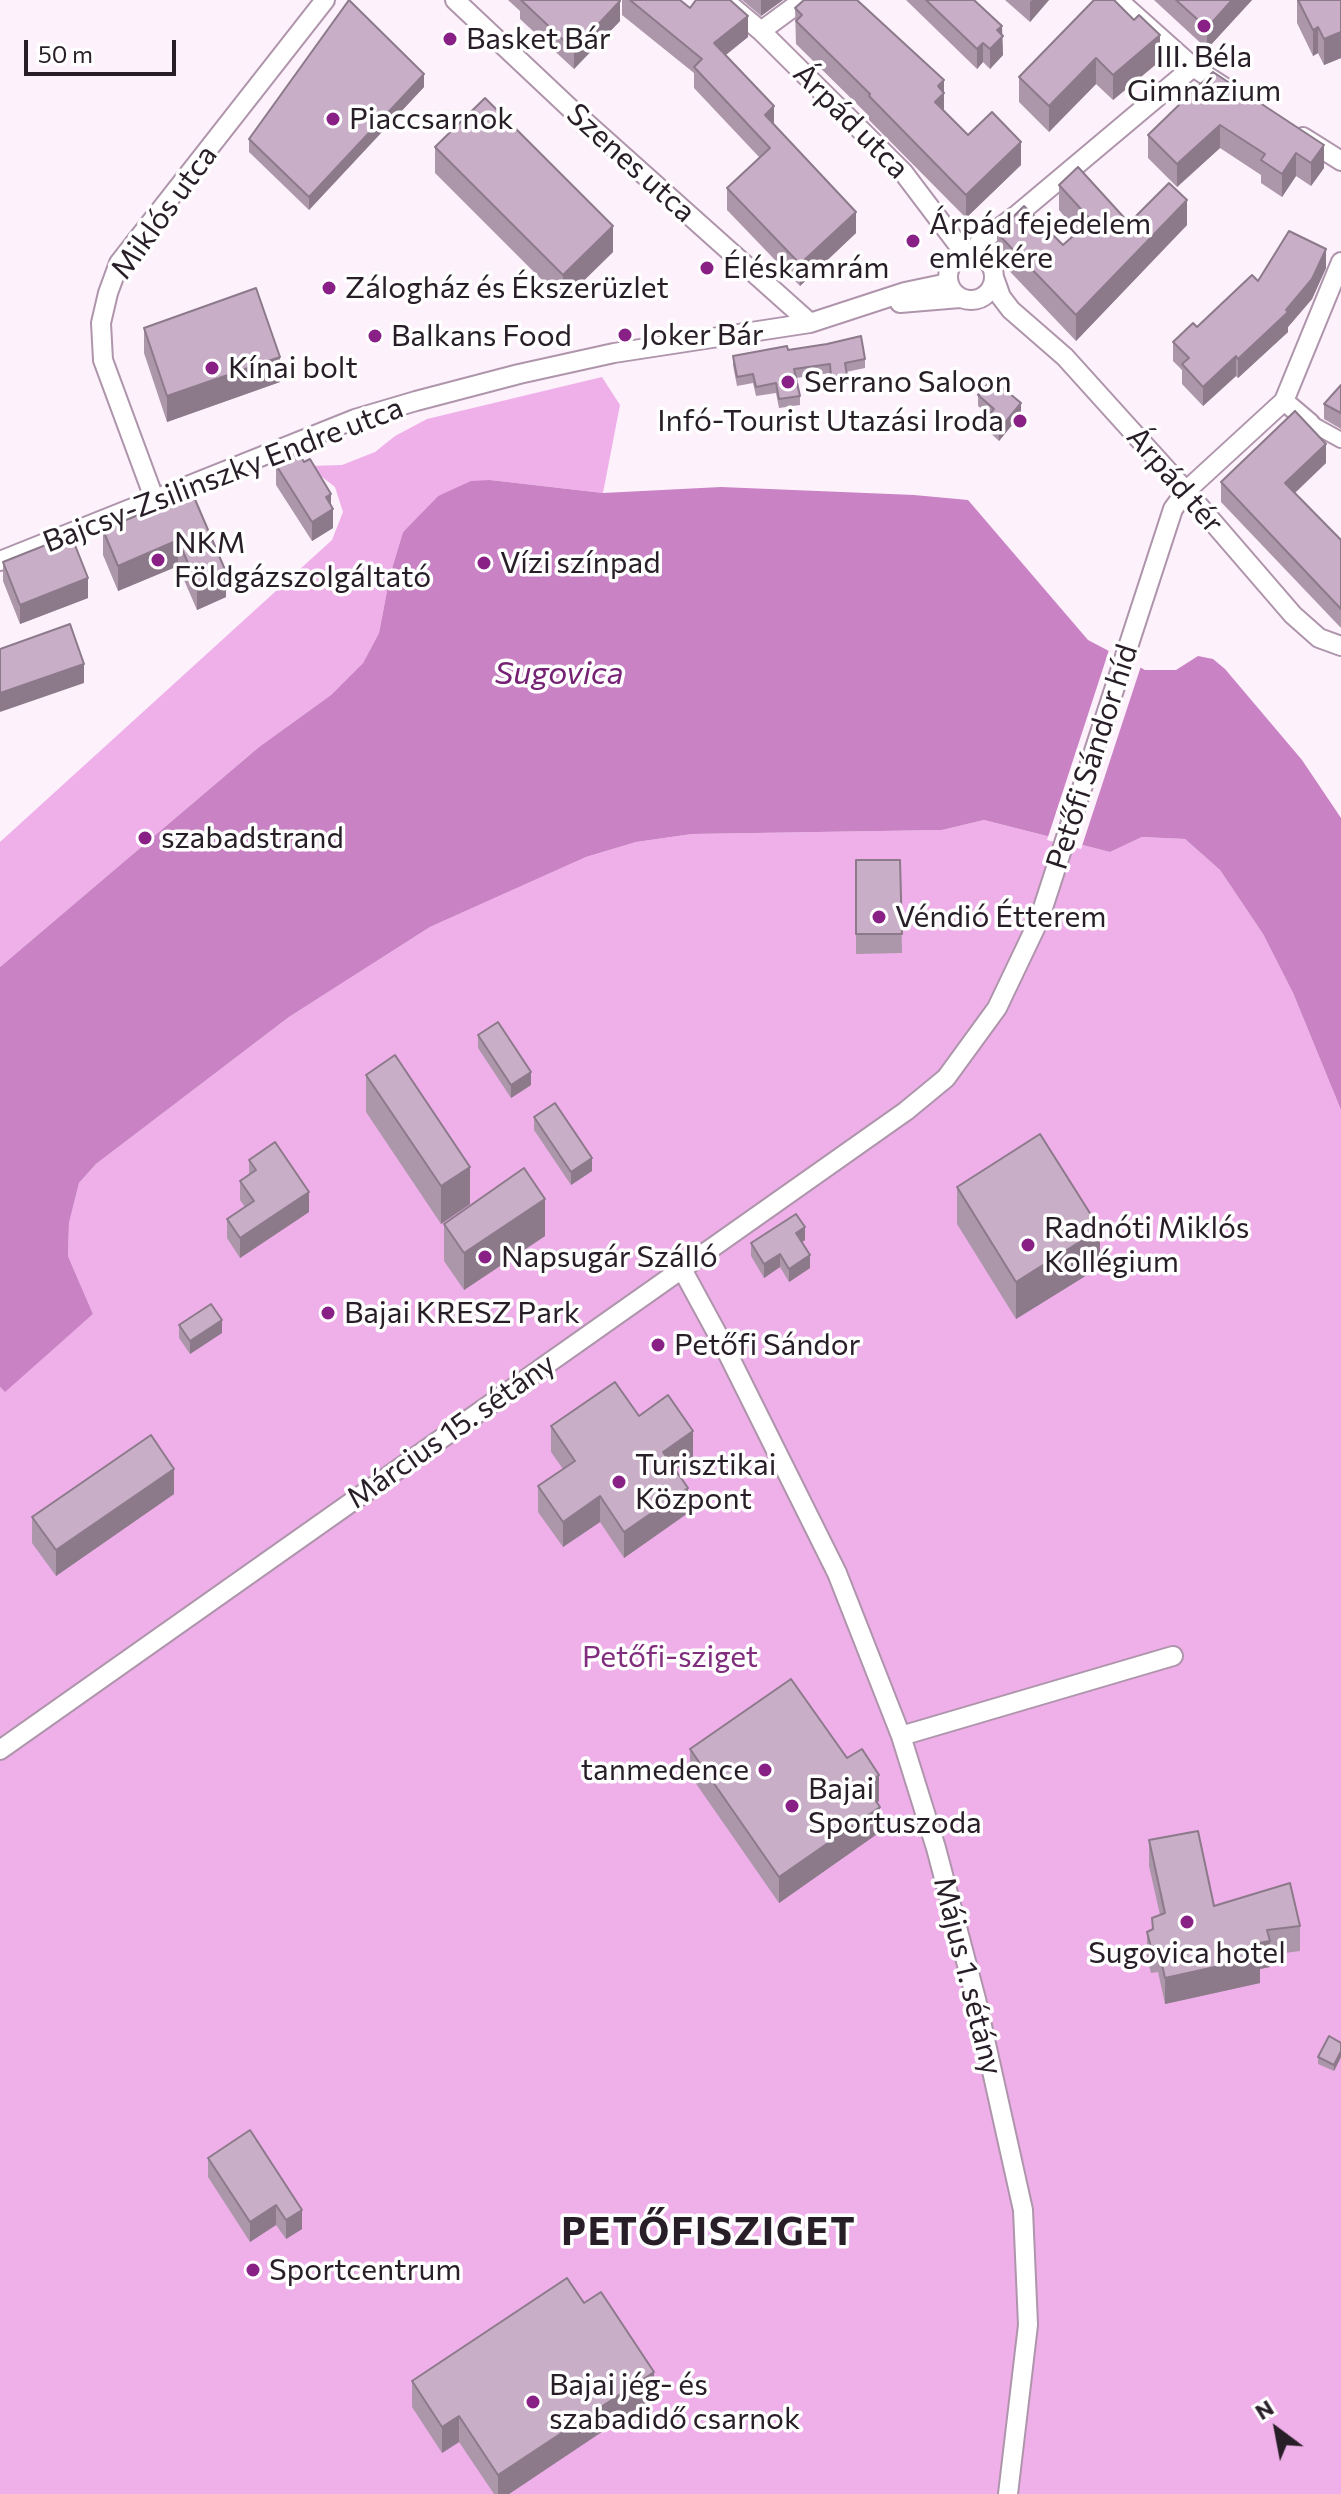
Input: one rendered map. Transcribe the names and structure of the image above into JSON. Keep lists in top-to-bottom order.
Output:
{
  "streets": {
    "street": [
      "Árpád utca",
      "Szenes utca",
      "Miklós utca",
      "Bajcsy-Zsilinszky Endre utca",
      "Árpád tér",
      "Petőfi Sándor híd",
      "Március 15. sétány",
      "Május 1. sétány"
    ]
  },
  "crossings": [
    ["Árpád utca", "Bajcsy-Zsilinszky Endre utca"],
    ["Árpád utca", "Árpád tér"],
    ["Szenes utca", "Bajcsy-Zsilinszky Endre utca"],
    ["Miklós utca", "Bajcsy-Zsilinszky Endre utca"],
    ["Bajcsy-Zsilinszky Endre utca", "Árpád tér"],
    ["Árpád tér", "Petőfi Sándor híd"],
    ["Petőfi Sándor híd", "Március 15. sétány"],
    ["Március 15. sétány", "Május 1. sétány"]
  ],
  "districts": ["PETŐFISZIGET"],
  "water": ["Sugovica"],
  "parks": ["Petőfi-sziget"],
  "places": [
    "III. Béla Gimnázium",
    "Basket Bár",
    "Piaccsarnok",
    "Árpád fejedelem emlékére",
    "Éléskamrám",
    "Zálogház és Ékszerüzlet",
    "Joker Bár",
    "Balkans Food",
    "Kínai bolt",
    "Serrano Saloon",
    "Infó-Tourist Utazási Iroda",
    "NKM Földgázszolgáltató",
    "Vízi színpad",
    "szabadstrand",
    "Véndió Étterem",
    "Radnóti Miklós Kollégium",
    "Napsugár Szálló",
    "Bajai KRESZ Park",
    "Petőfi Sándor",
    "Turisztikai Központ",
    "tanmedence",
    "Bajai Sportuszoda",
    "Sugovica hotel",
    "Sportcentrum",
    "Bajai jég- és szabadidő csarnok"
  ],
  "scale_bar": "50 m",
  "north": "top left"
}
